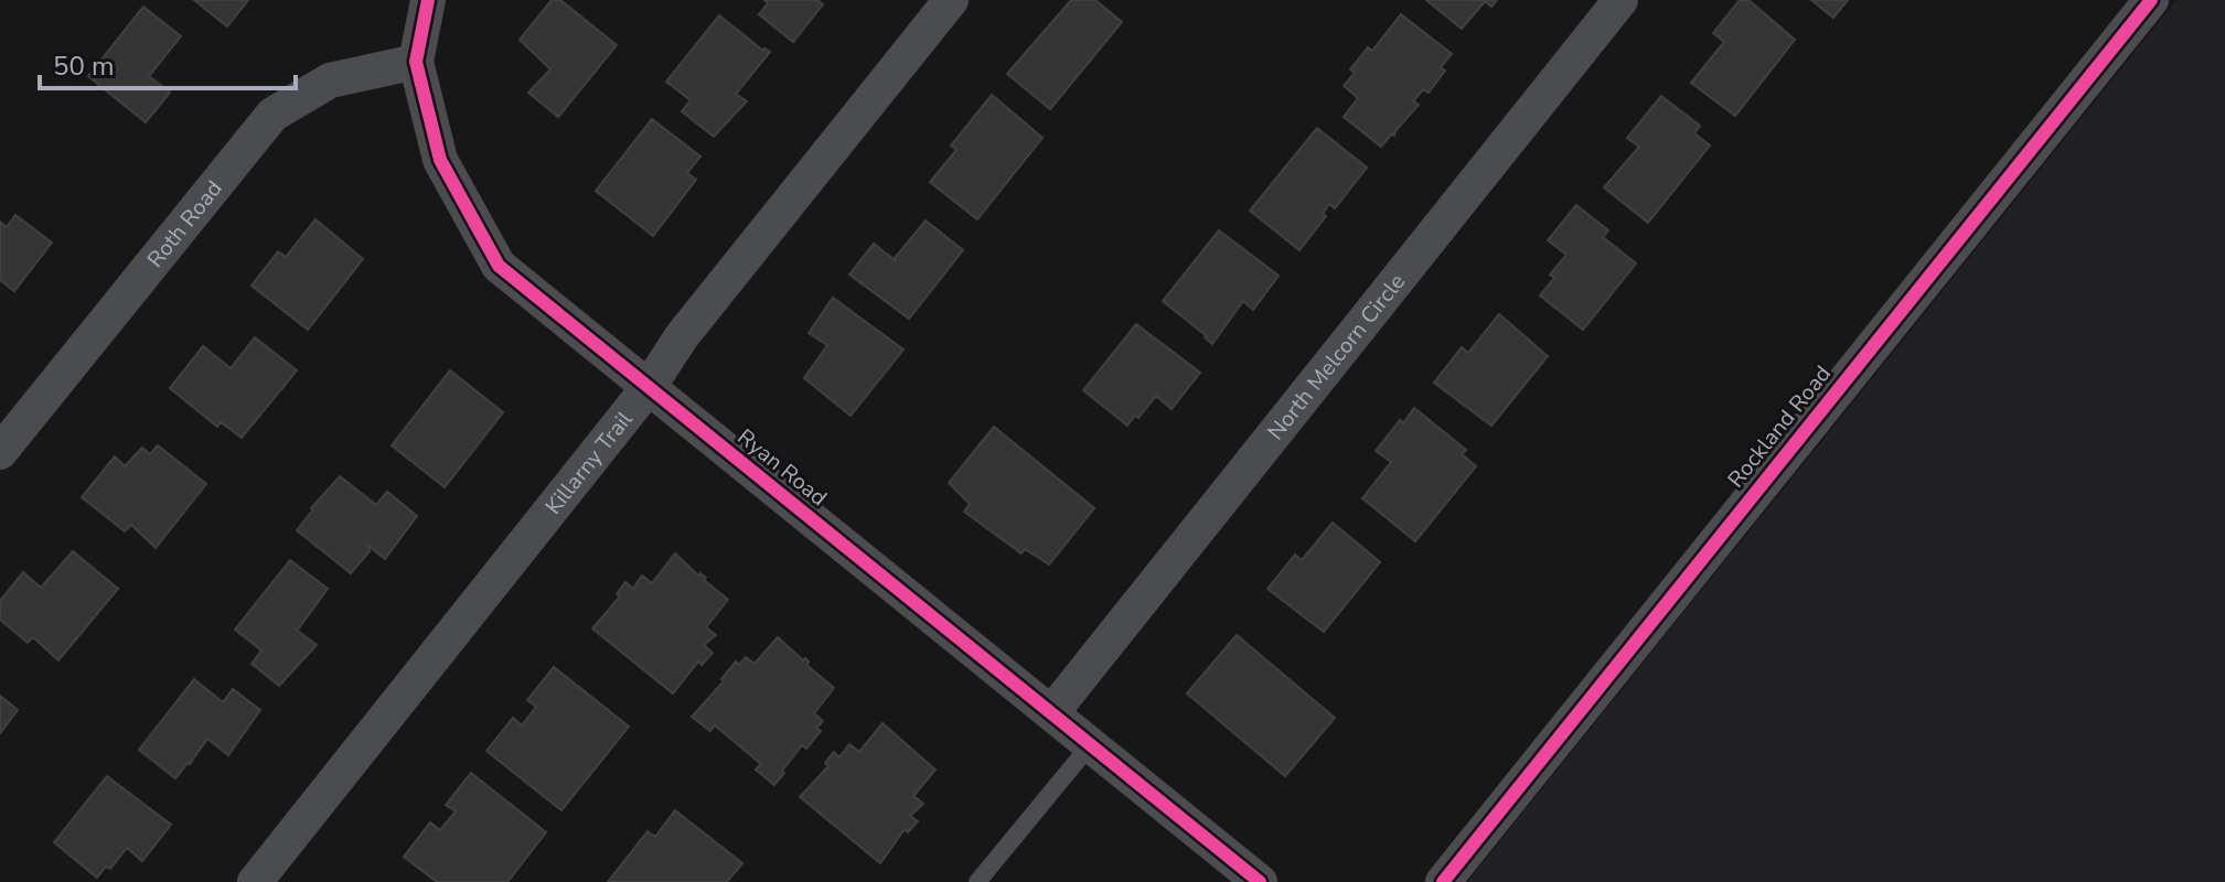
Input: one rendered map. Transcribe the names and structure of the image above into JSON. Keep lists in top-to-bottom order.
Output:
{
  "streets": {
    "street": [
      "Roth Road",
      "North Melcorn Circle",
      "Rockland Road",
      "Killarny Trail",
      "Ryan Road"
    ]
  },
  "crossings": [
    ["Roth Road", "Ryan Road"],
    ["North Melcorn Circle", "Ryan Road"],
    ["Killarny Trail", "Ryan Road"]
  ],
  "scale_bar": "50 m"
}
